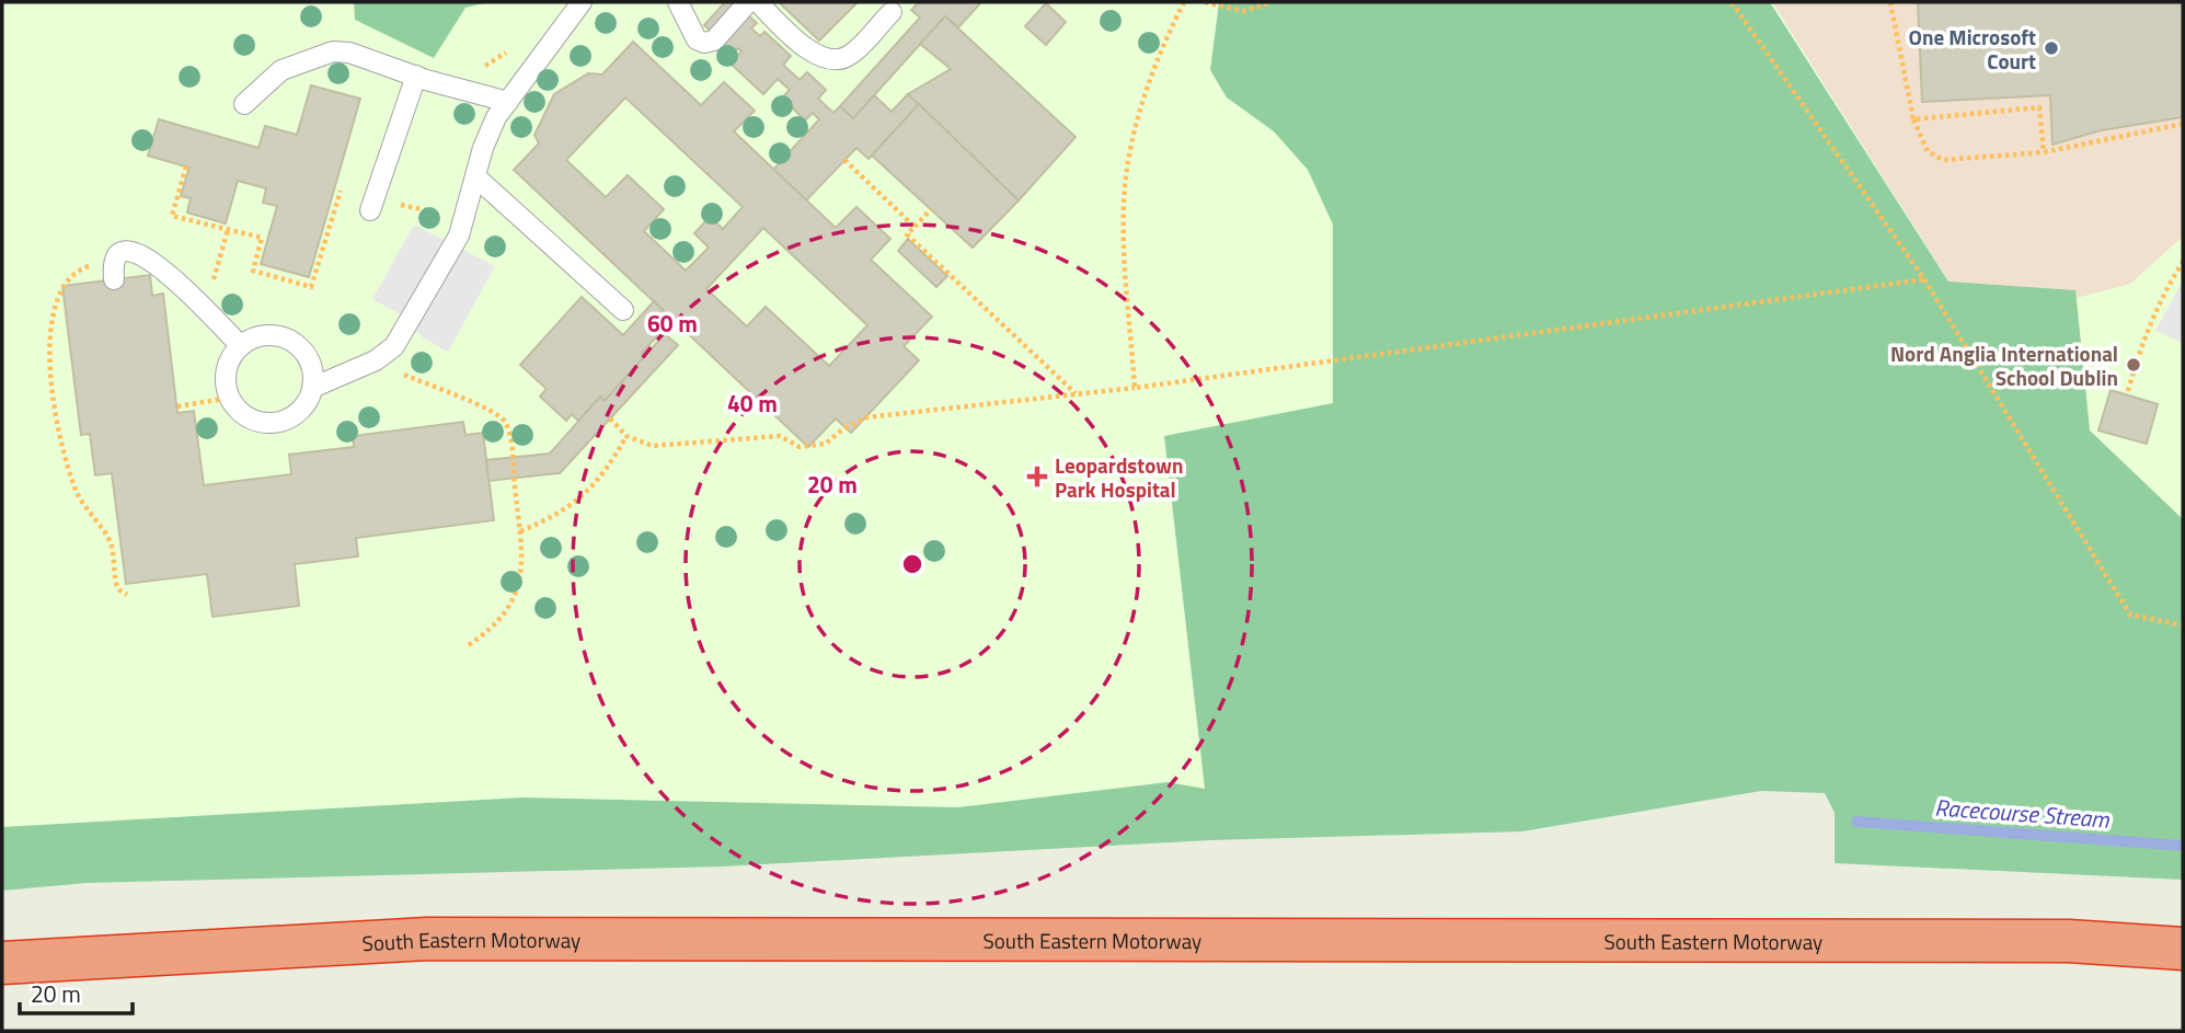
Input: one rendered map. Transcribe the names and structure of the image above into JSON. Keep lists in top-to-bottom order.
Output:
{
  "streets": {
    "highway": ["South Eastern Motorway"]
  },
  "water": ["Racecourse Stream"],
  "places": {
    "other": ["One Microsoft Court", "Nord Anglia International School Dublin"],
    "health": ["Leopardstown Park Hospital"]
  },
  "scale_bar": "20 m",
  "rings": ["60 m", "40 m", "20 m"]
}
